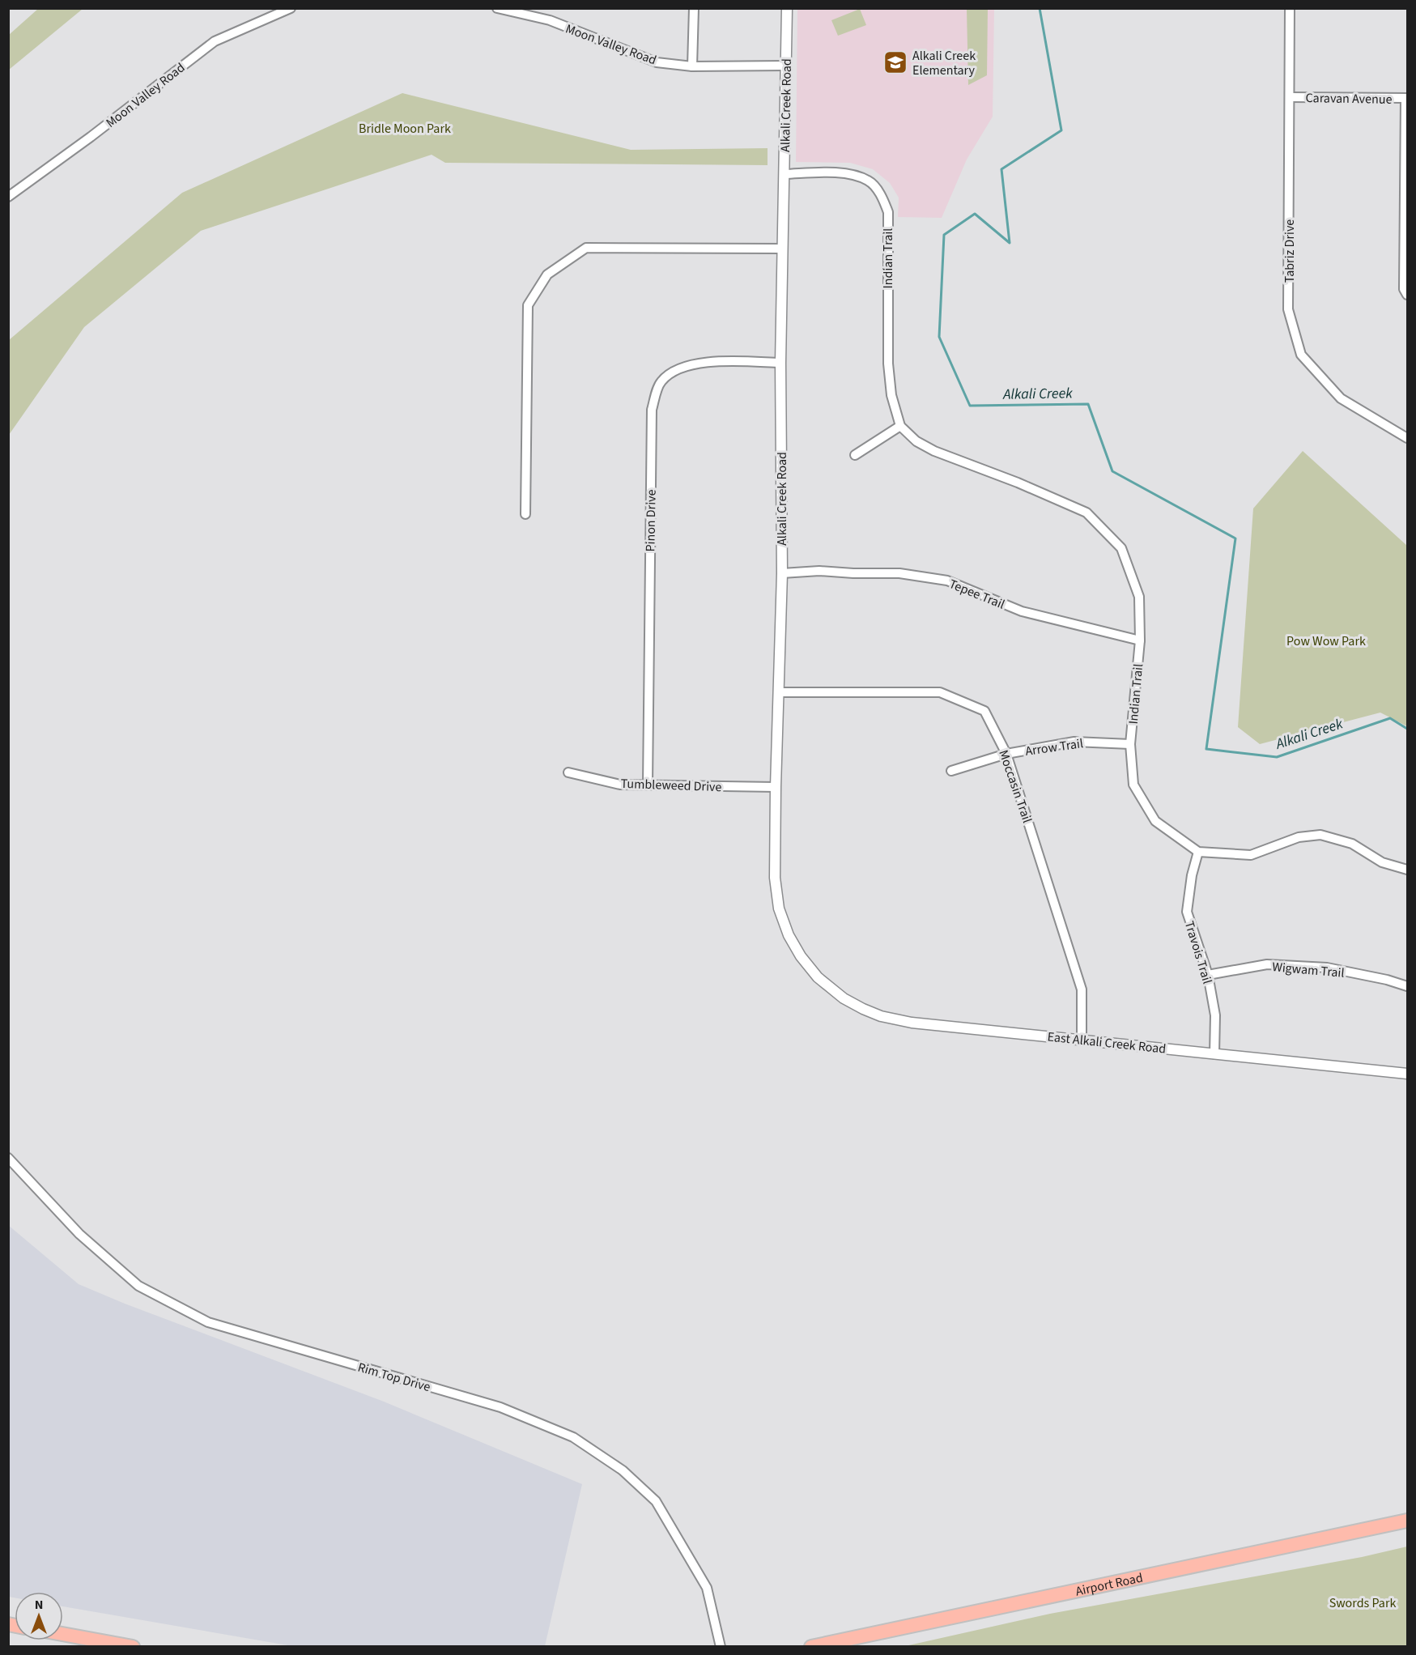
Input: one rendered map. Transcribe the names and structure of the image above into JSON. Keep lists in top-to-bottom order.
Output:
{
  "streets": {
    "highway": ["Airport Road"],
    "street": [
      "Moon Valley Road",
      "Caravan Avenue",
      "Alkali Creek Road",
      "Tabriz Drive",
      "Indian Trail",
      "Pinon Drive",
      "Tepee Trail",
      "Arrow Trail",
      "Tumbleweed Drive",
      "Moccasin Trail",
      "Travois Trail",
      "Wigwam Trail",
      "East Alkali Creek Road",
      "Rim Top Drive"
    ]
  },
  "crossings": [
    ["Moon Valley Road", "Alkali Creek Road"],
    ["Caravan Avenue", "Tabriz Drive"],
    ["Alkali Creek Road", "Indian Trail"],
    ["Alkali Creek Road", "Pinon Drive"],
    ["Alkali Creek Road", "Tepee Trail"],
    ["Alkali Creek Road", "Tumbleweed Drive"],
    ["Alkali Creek Road", "Moccasin Trail"],
    ["Alkali Creek Road", "East Alkali Creek Road"],
    ["Indian Trail", "Tepee Trail"],
    ["Indian Trail", "Arrow Trail"],
    ["Indian Trail", "Travois Trail"],
    ["Pinon Drive", "Tumbleweed Drive"],
    ["Arrow Trail", "Moccasin Trail"],
    ["Moccasin Trail", "East Alkali Creek Road"],
    ["Travois Trail", "Wigwam Trail"],
    ["Travois Trail", "East Alkali Creek Road"]
  ],
  "water": ["Alkali Creek"],
  "parks": ["Bridle Moon Park", "Pow Wow Park", "Swords Park"],
  "places": {
    "school or university": ["Alkali Creek Elementary"]
  },
  "north": "top"
}
